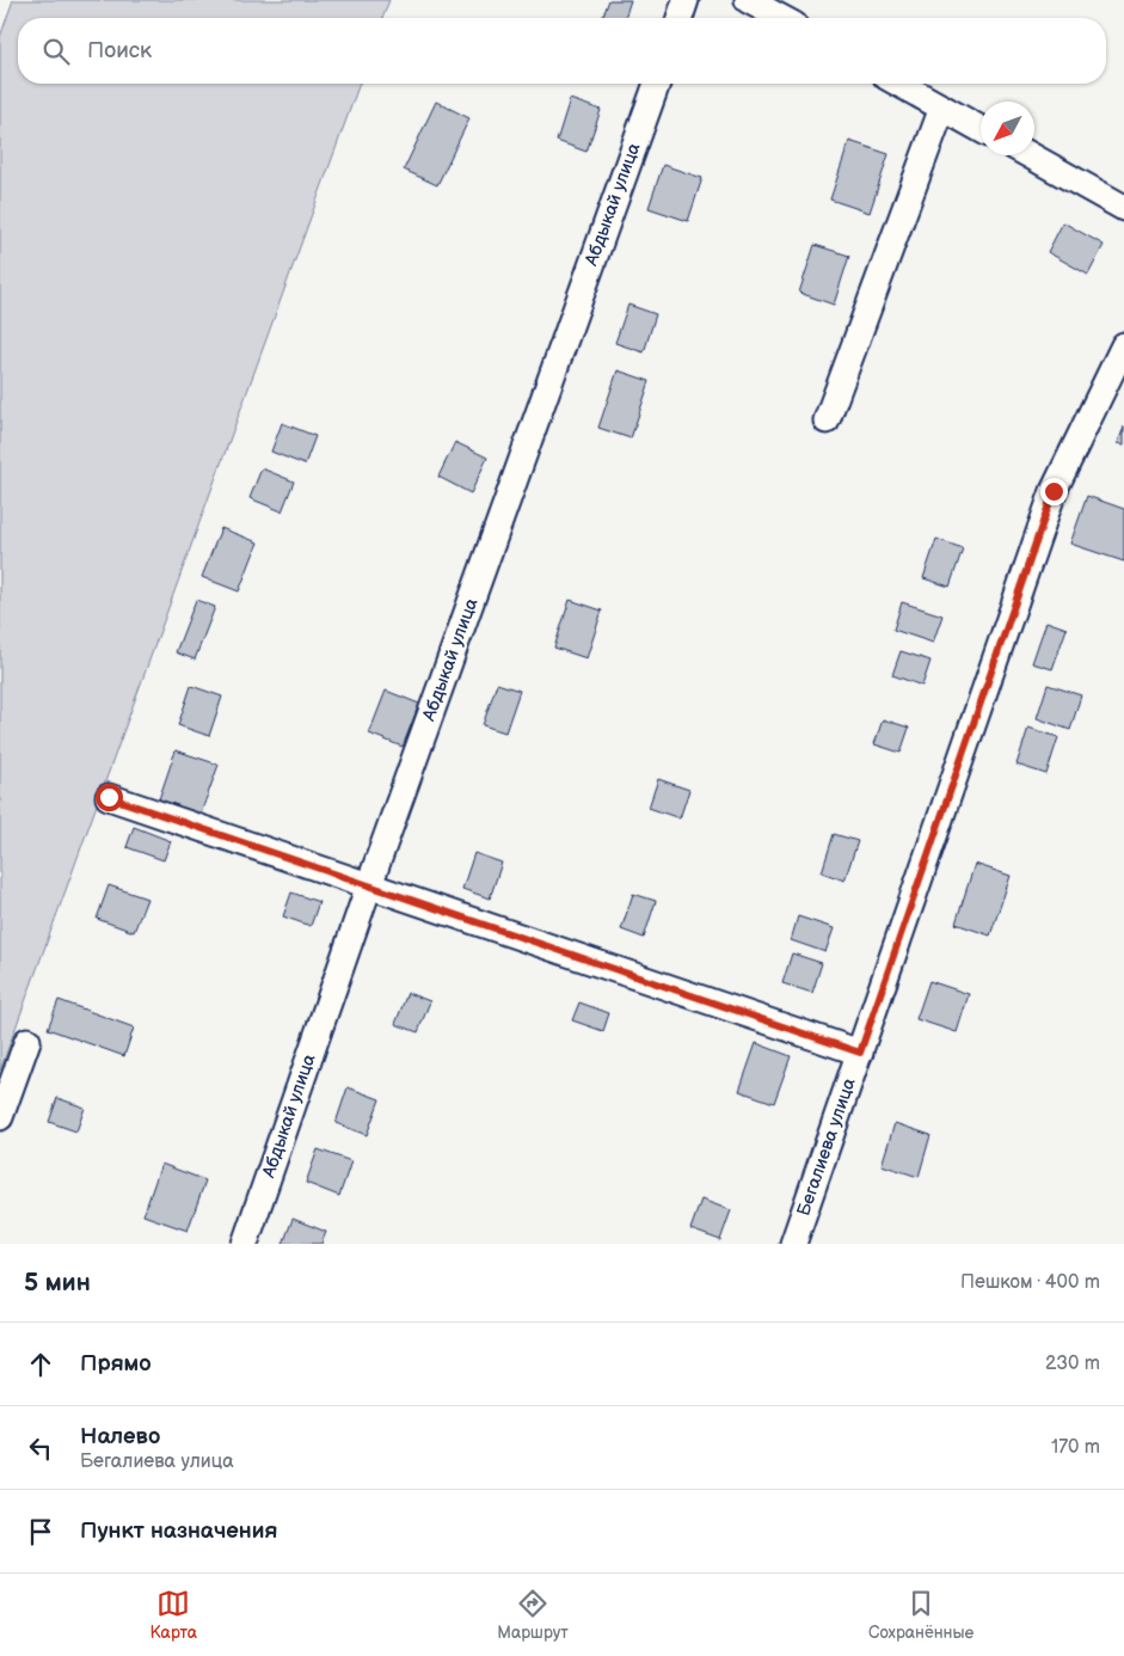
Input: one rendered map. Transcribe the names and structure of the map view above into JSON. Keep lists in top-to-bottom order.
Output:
{
  "streets": {
    "street": ["Абдыкай улица", "Бегалиева улица"]
  },
  "north": "bottom left",
  "page": {
    "search": "Поиск",
    "heading": ["5 мин", "Пешком · 400 m"],
    "list": [
      ["Прямо", "230 m"],
      ["Налево", "Бегалиева улица", "170 m"],
      "Пункт назначения"
    ],
    "nav": ["Карта", "Маршрут", "Сохранённые"]
  }
}
